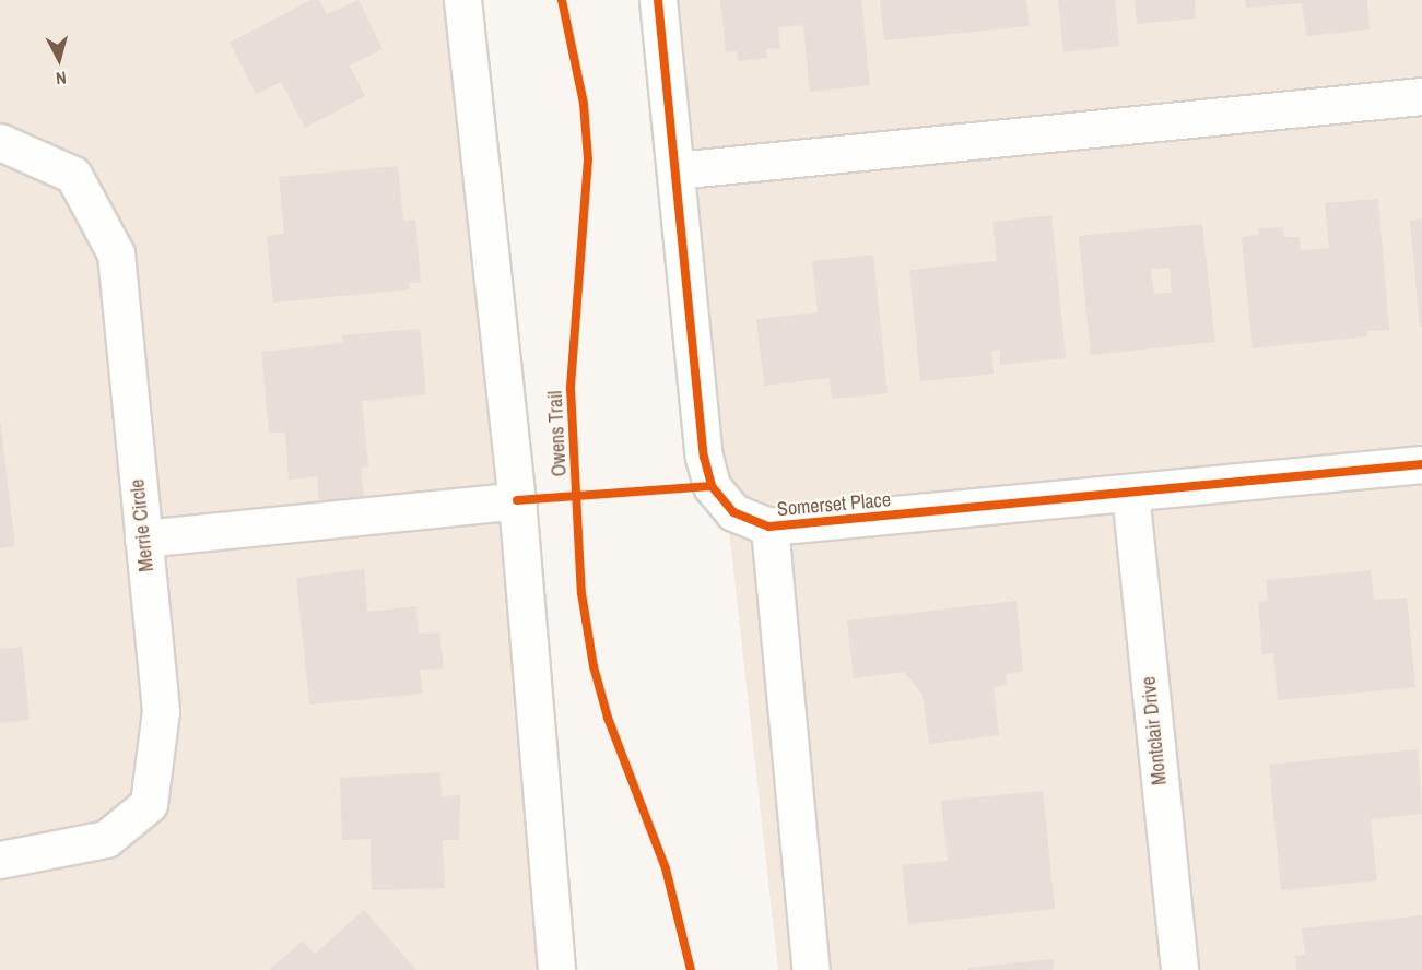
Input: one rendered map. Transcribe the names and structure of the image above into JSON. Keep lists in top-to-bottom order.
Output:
{
  "streets": {
    "street": ["Somerset Place", "Merrie Circle", "Montclair Drive"],
    "cycle path": ["Owens Trail"]
  },
  "crossings": [
    ["Somerset Place", "Montclair Drive"]
  ],
  "north": "bottom"
}
